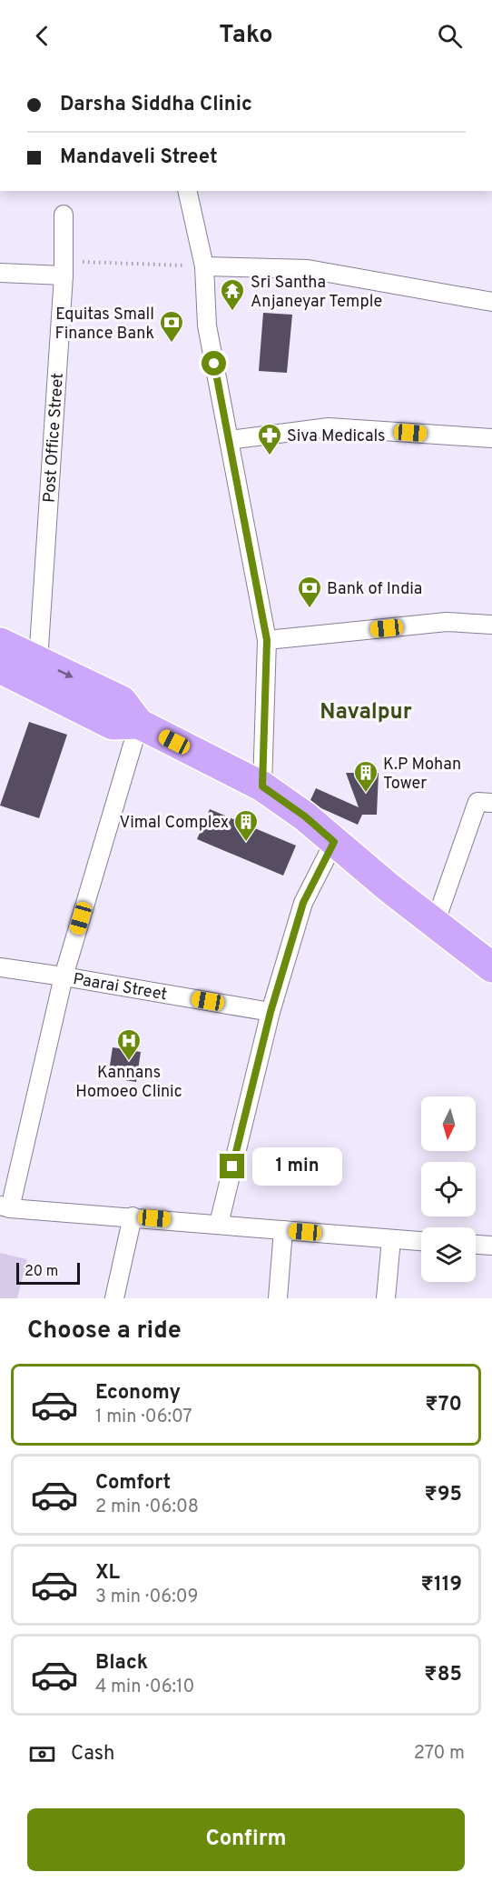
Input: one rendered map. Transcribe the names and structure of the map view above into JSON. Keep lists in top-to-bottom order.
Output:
{
  "streets": {
    "street": ["Post Office Street", "Paarai Street"]
  },
  "districts": ["Navalpur"],
  "places": {
    "temple": ["Sri Santha Anjaneyar Temple"],
    "bank": ["Equitas Small Finance Bank", "Bank of India"],
    "pharmacy": ["Siva Medicals"],
    "building": ["K.P Mohan Tower", "Vimal Complex"],
    "hospital": ["Kannans Homoeo Clinic"]
  },
  "scale_bar": "20 m",
  "north": "bottom",
  "page": {
    "header": "Tako",
    "banner": ["Darsha Siddha Clinic", "Mandaveli Street"],
    "bubble": "1 min",
    "scale": "20 m",
    "heading": "Choose a ride",
    "list": [
      {
        "name": "Economy",
        "note": "1 min · 06:07",
        "value": "₹70"
      },
      {
        "name": "Comfort",
        "note": "2 min · 06:08",
        "value": "₹95"
      },
      {
        "name": "XL",
        "note": "3 min · 06:09",
        "value": "₹119"
      },
      {
        "name": "Black",
        "note": "4 min · 06:10",
        "value": "₹85"
      }
    ],
    "pay": ["Cash", "270 m"],
    "buttons": "Confirm"
  }
}
